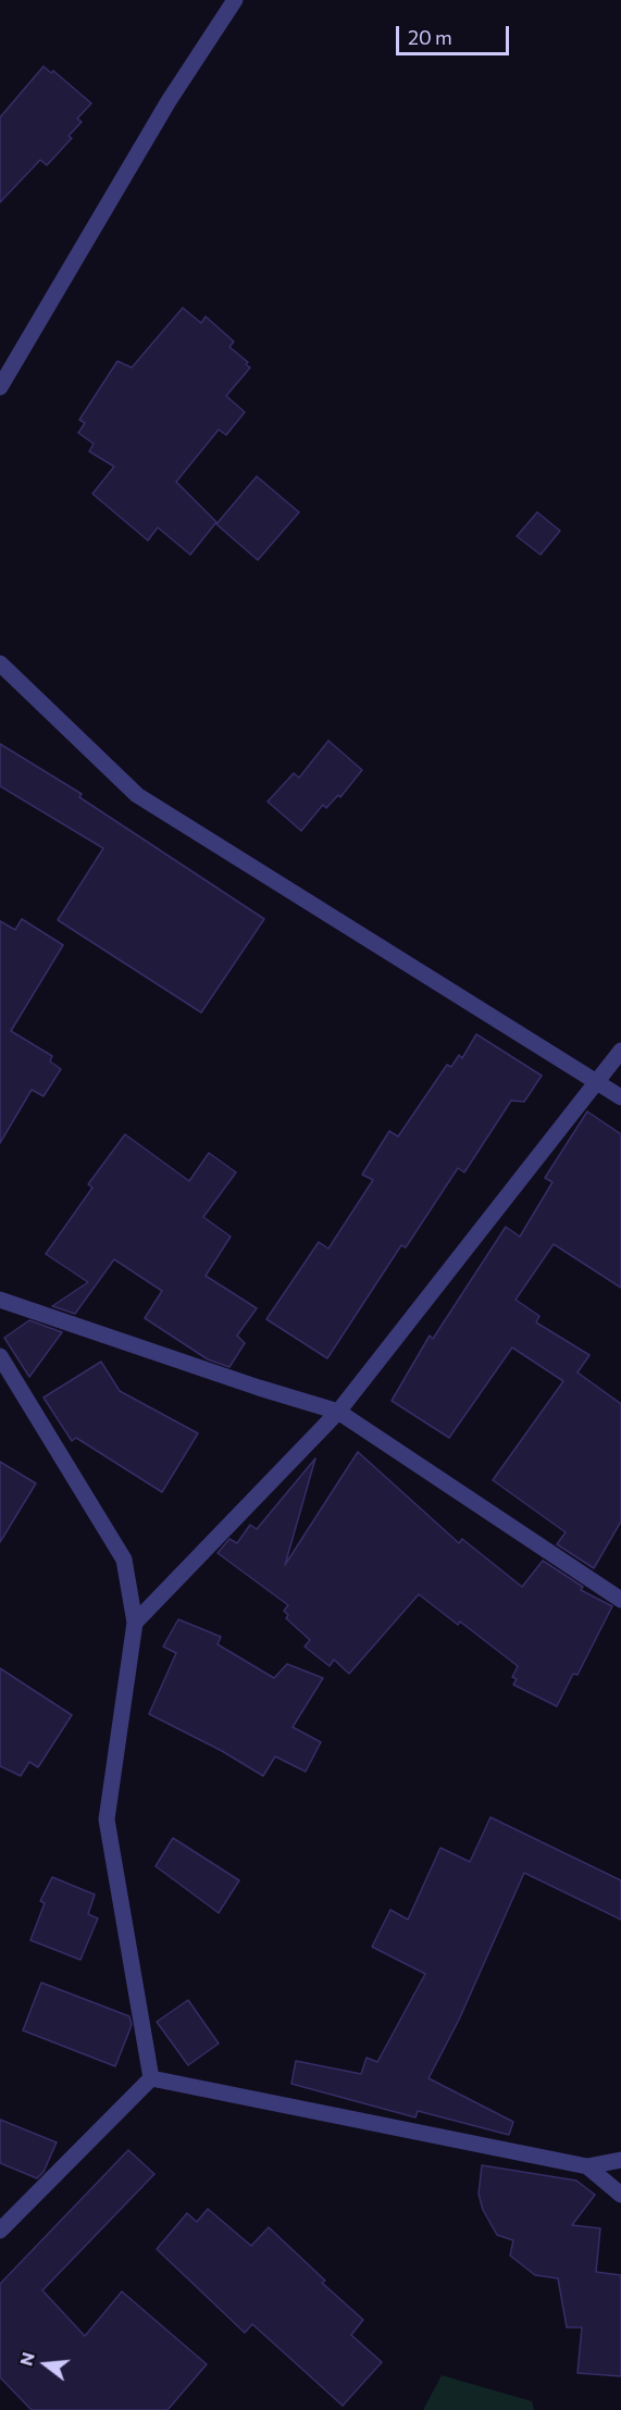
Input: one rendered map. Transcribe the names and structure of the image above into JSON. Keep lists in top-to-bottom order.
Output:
{
  "scale_bar": "20 m",
  "north": "left"
}
